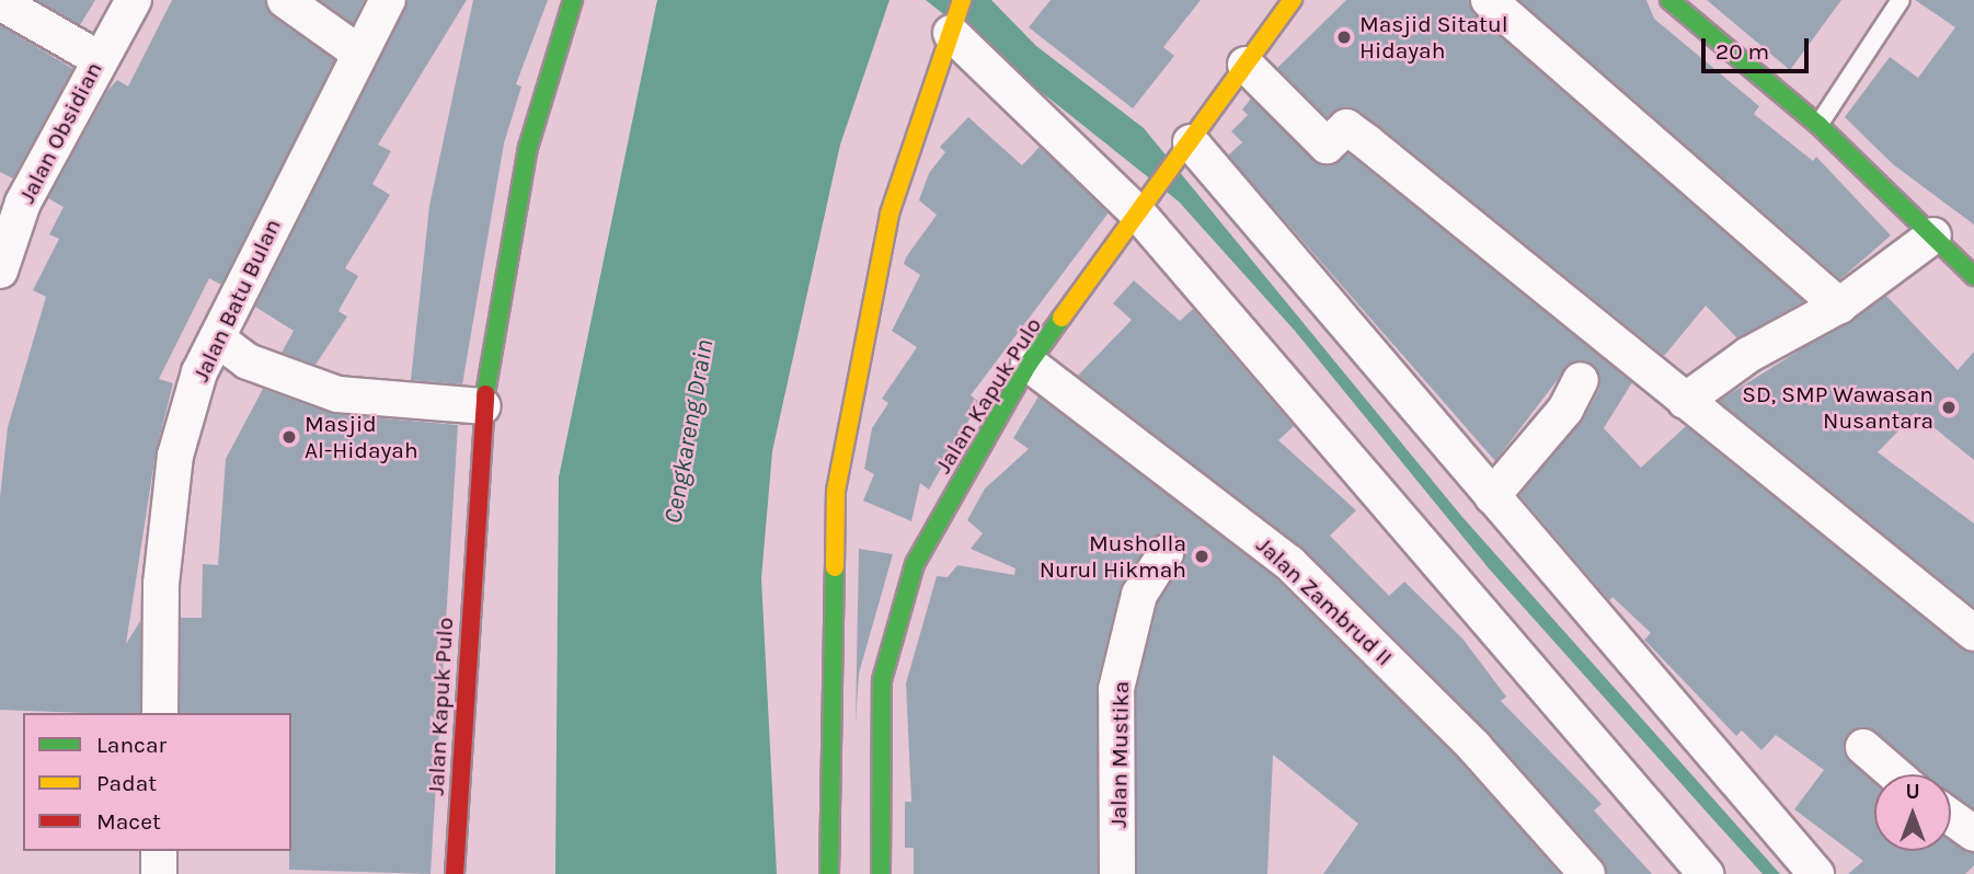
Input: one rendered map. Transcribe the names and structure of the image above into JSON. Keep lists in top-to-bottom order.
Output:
{
  "streets": {
    "main road": ["Jalan Kapuk Pulo"],
    "street": [
      "Jalan Obsidian",
      "Jalan Batu Bulan",
      "Jalan Zambrud II",
      "Jalan Mustika"
    ]
  },
  "crossings": [
    ["Jalan Kapuk Pulo", "Jalan Zambrud II"]
  ],
  "water": ["Cengkareng Drain"],
  "places": [
    "Masjid Sitatul Hidayah",
    "SD, SMP Wawasan Nusantara",
    "Masjid Al-Hidayah",
    "Musholla Nurul Hikmah"
  ],
  "legend": ["Lancar", "Padat", "Macet"],
  "scale_bar": "20 m",
  "north": "top"
}
